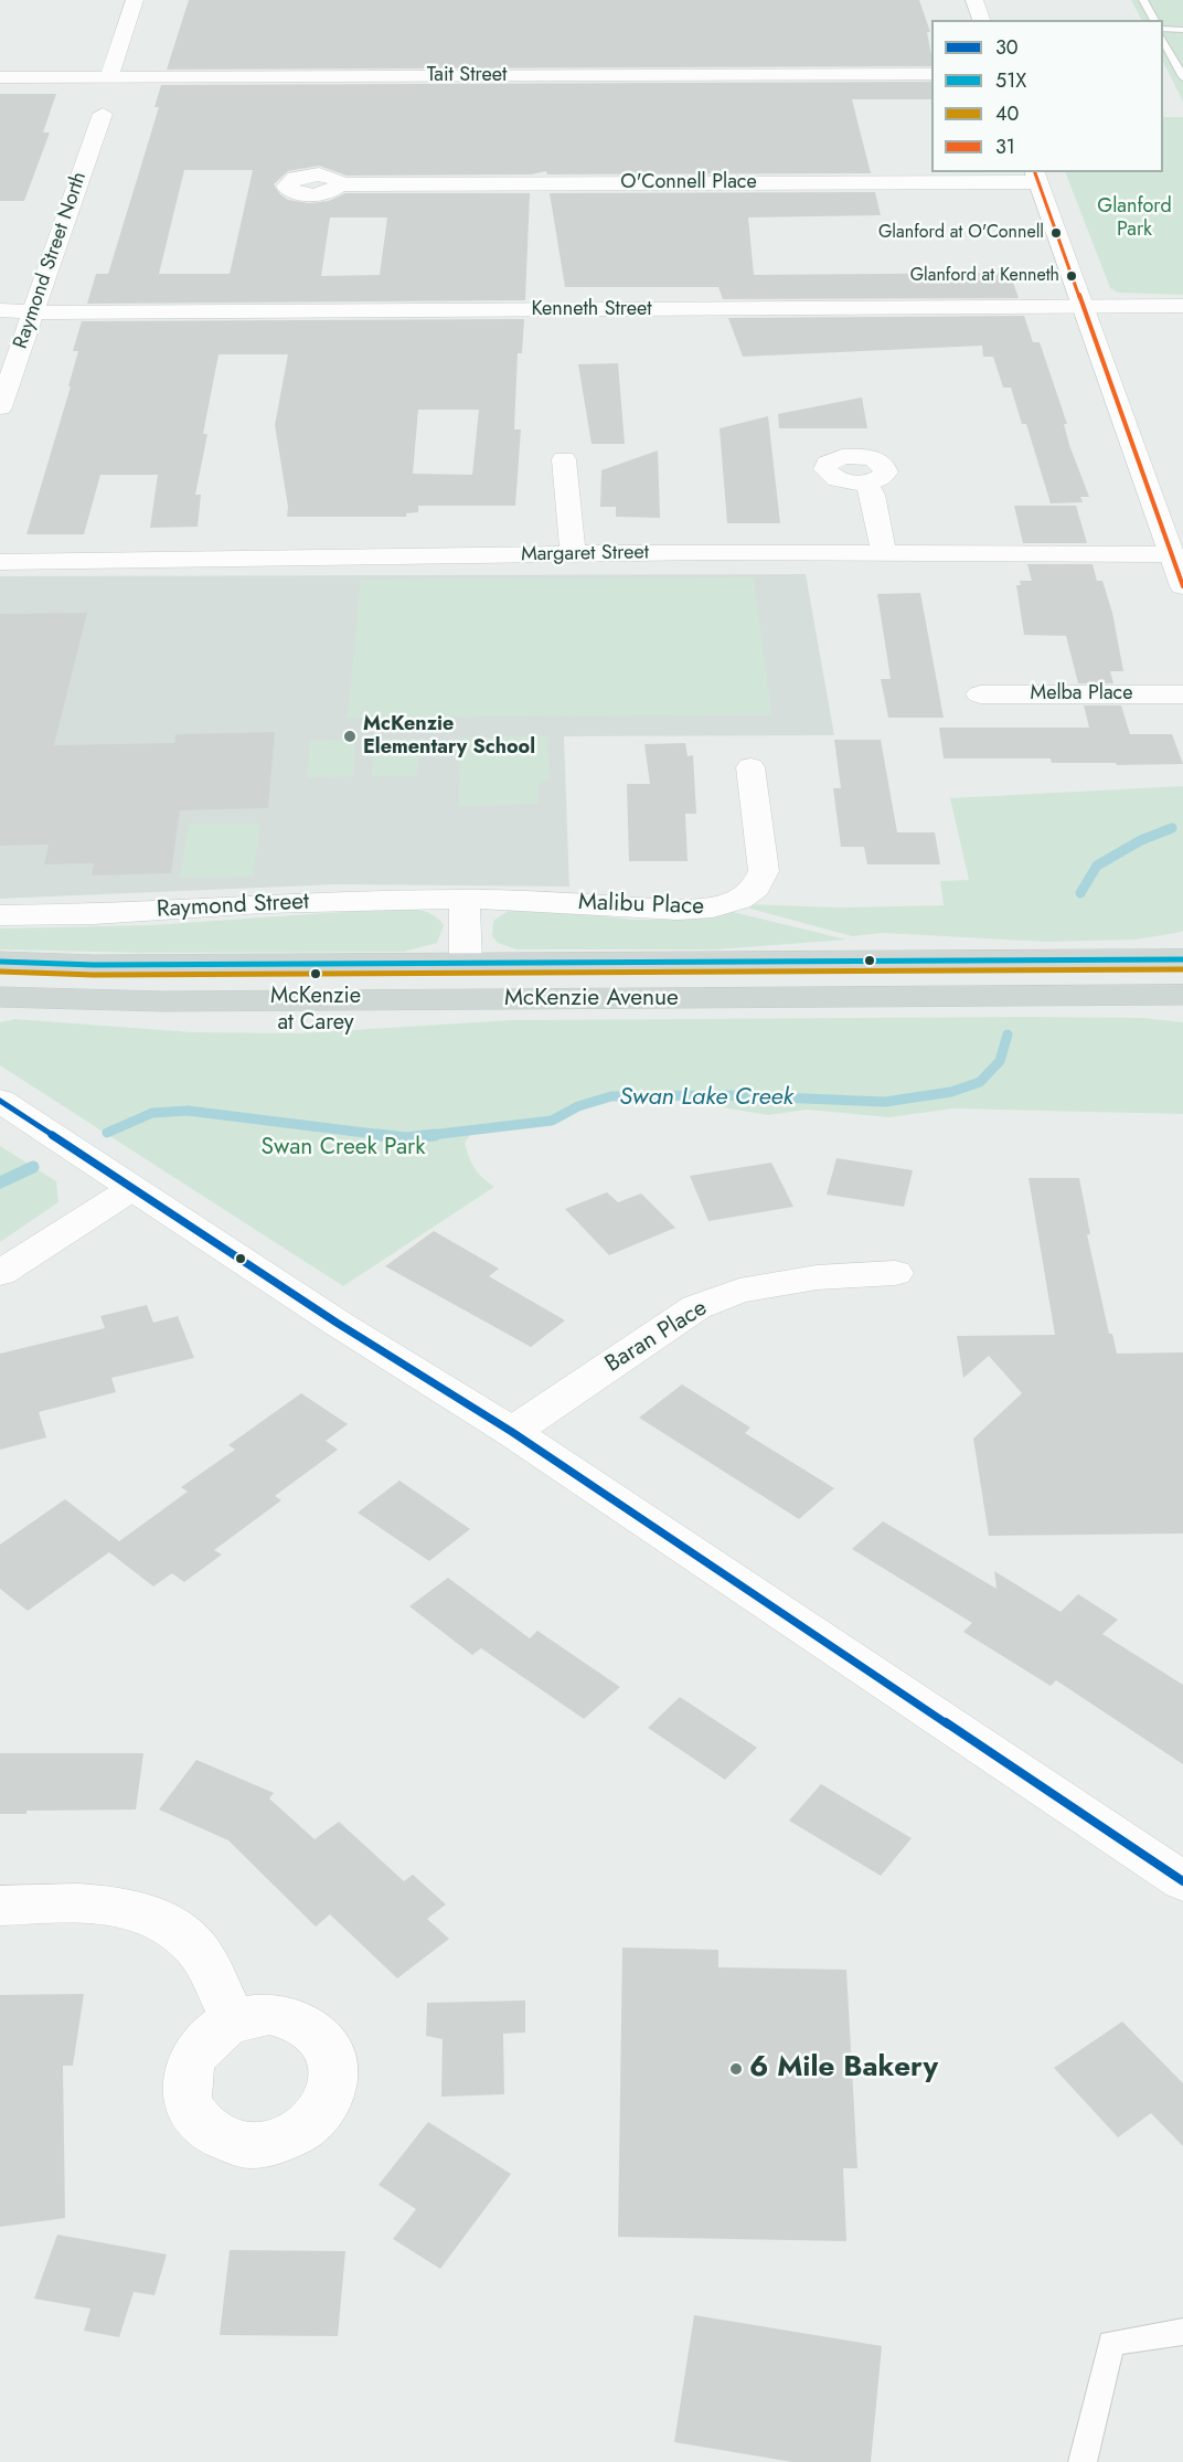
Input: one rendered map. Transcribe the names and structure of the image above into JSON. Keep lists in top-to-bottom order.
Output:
{
  "streets": {
    "main road": ["McKenzie Avenue"],
    "street": [
      "Tait Street",
      "O'Connell Place",
      "Raymond Street North",
      "Kenneth Street",
      "Margaret Street",
      "Melba Place",
      "Malibu Place",
      "Raymond Street",
      "Baran Place"
    ]
  },
  "crossings": [
    ["Raymond Street North", "Kenneth Street"],
    ["Malibu Place", "Raymond Street"]
  ],
  "water": ["Swan Lake Creek"],
  "parks": ["Glanford Park", "Swan Creek Park"],
  "places": [
    "Glanford at O'Connell",
    "Glanford at Kenneth",
    "McKenzie Elementary School",
    "McKenzie at Carey",
    "6 Mile Bakery"
  ],
  "lines": [
    "transit line 31",
    "transit line 51X",
    "transit line 40",
    "transit line 30"
  ],
  "legend": [
    "30",
    "51X",
    "40",
    "31"
  ]
}
